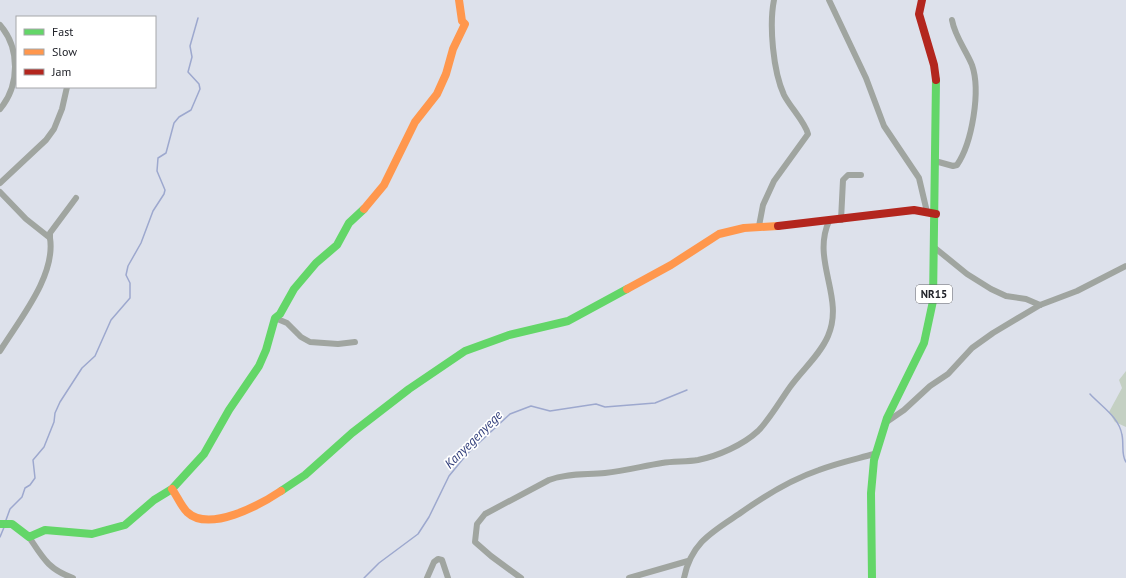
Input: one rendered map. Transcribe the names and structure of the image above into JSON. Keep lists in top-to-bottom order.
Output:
{
  "streets": {
    "main road": ["NR15"]
  },
  "water": ["Kanyegenyege"],
  "legend": ["Fast", "Slow", "Jam"]
}
